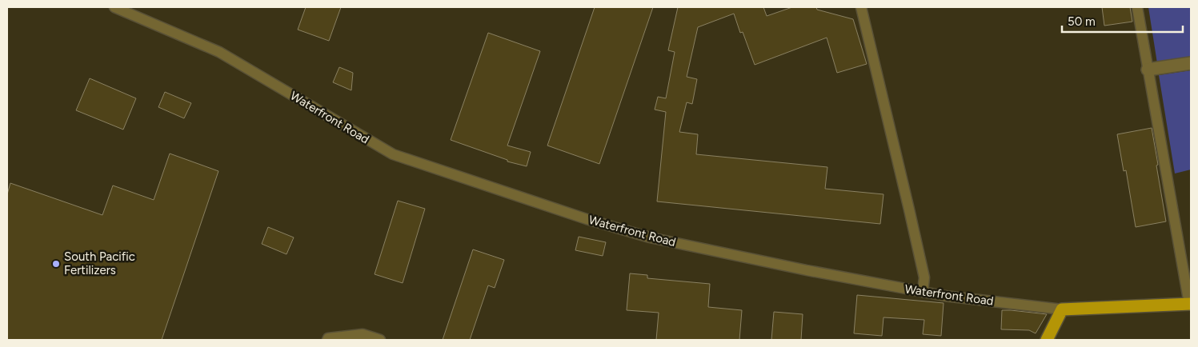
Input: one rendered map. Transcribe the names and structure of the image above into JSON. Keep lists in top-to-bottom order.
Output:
{
  "streets": {
    "main road": ["Waterfront Road"]
  },
  "places": ["South Pacific Fertilizers"],
  "scale_bar": "50 m"
}
